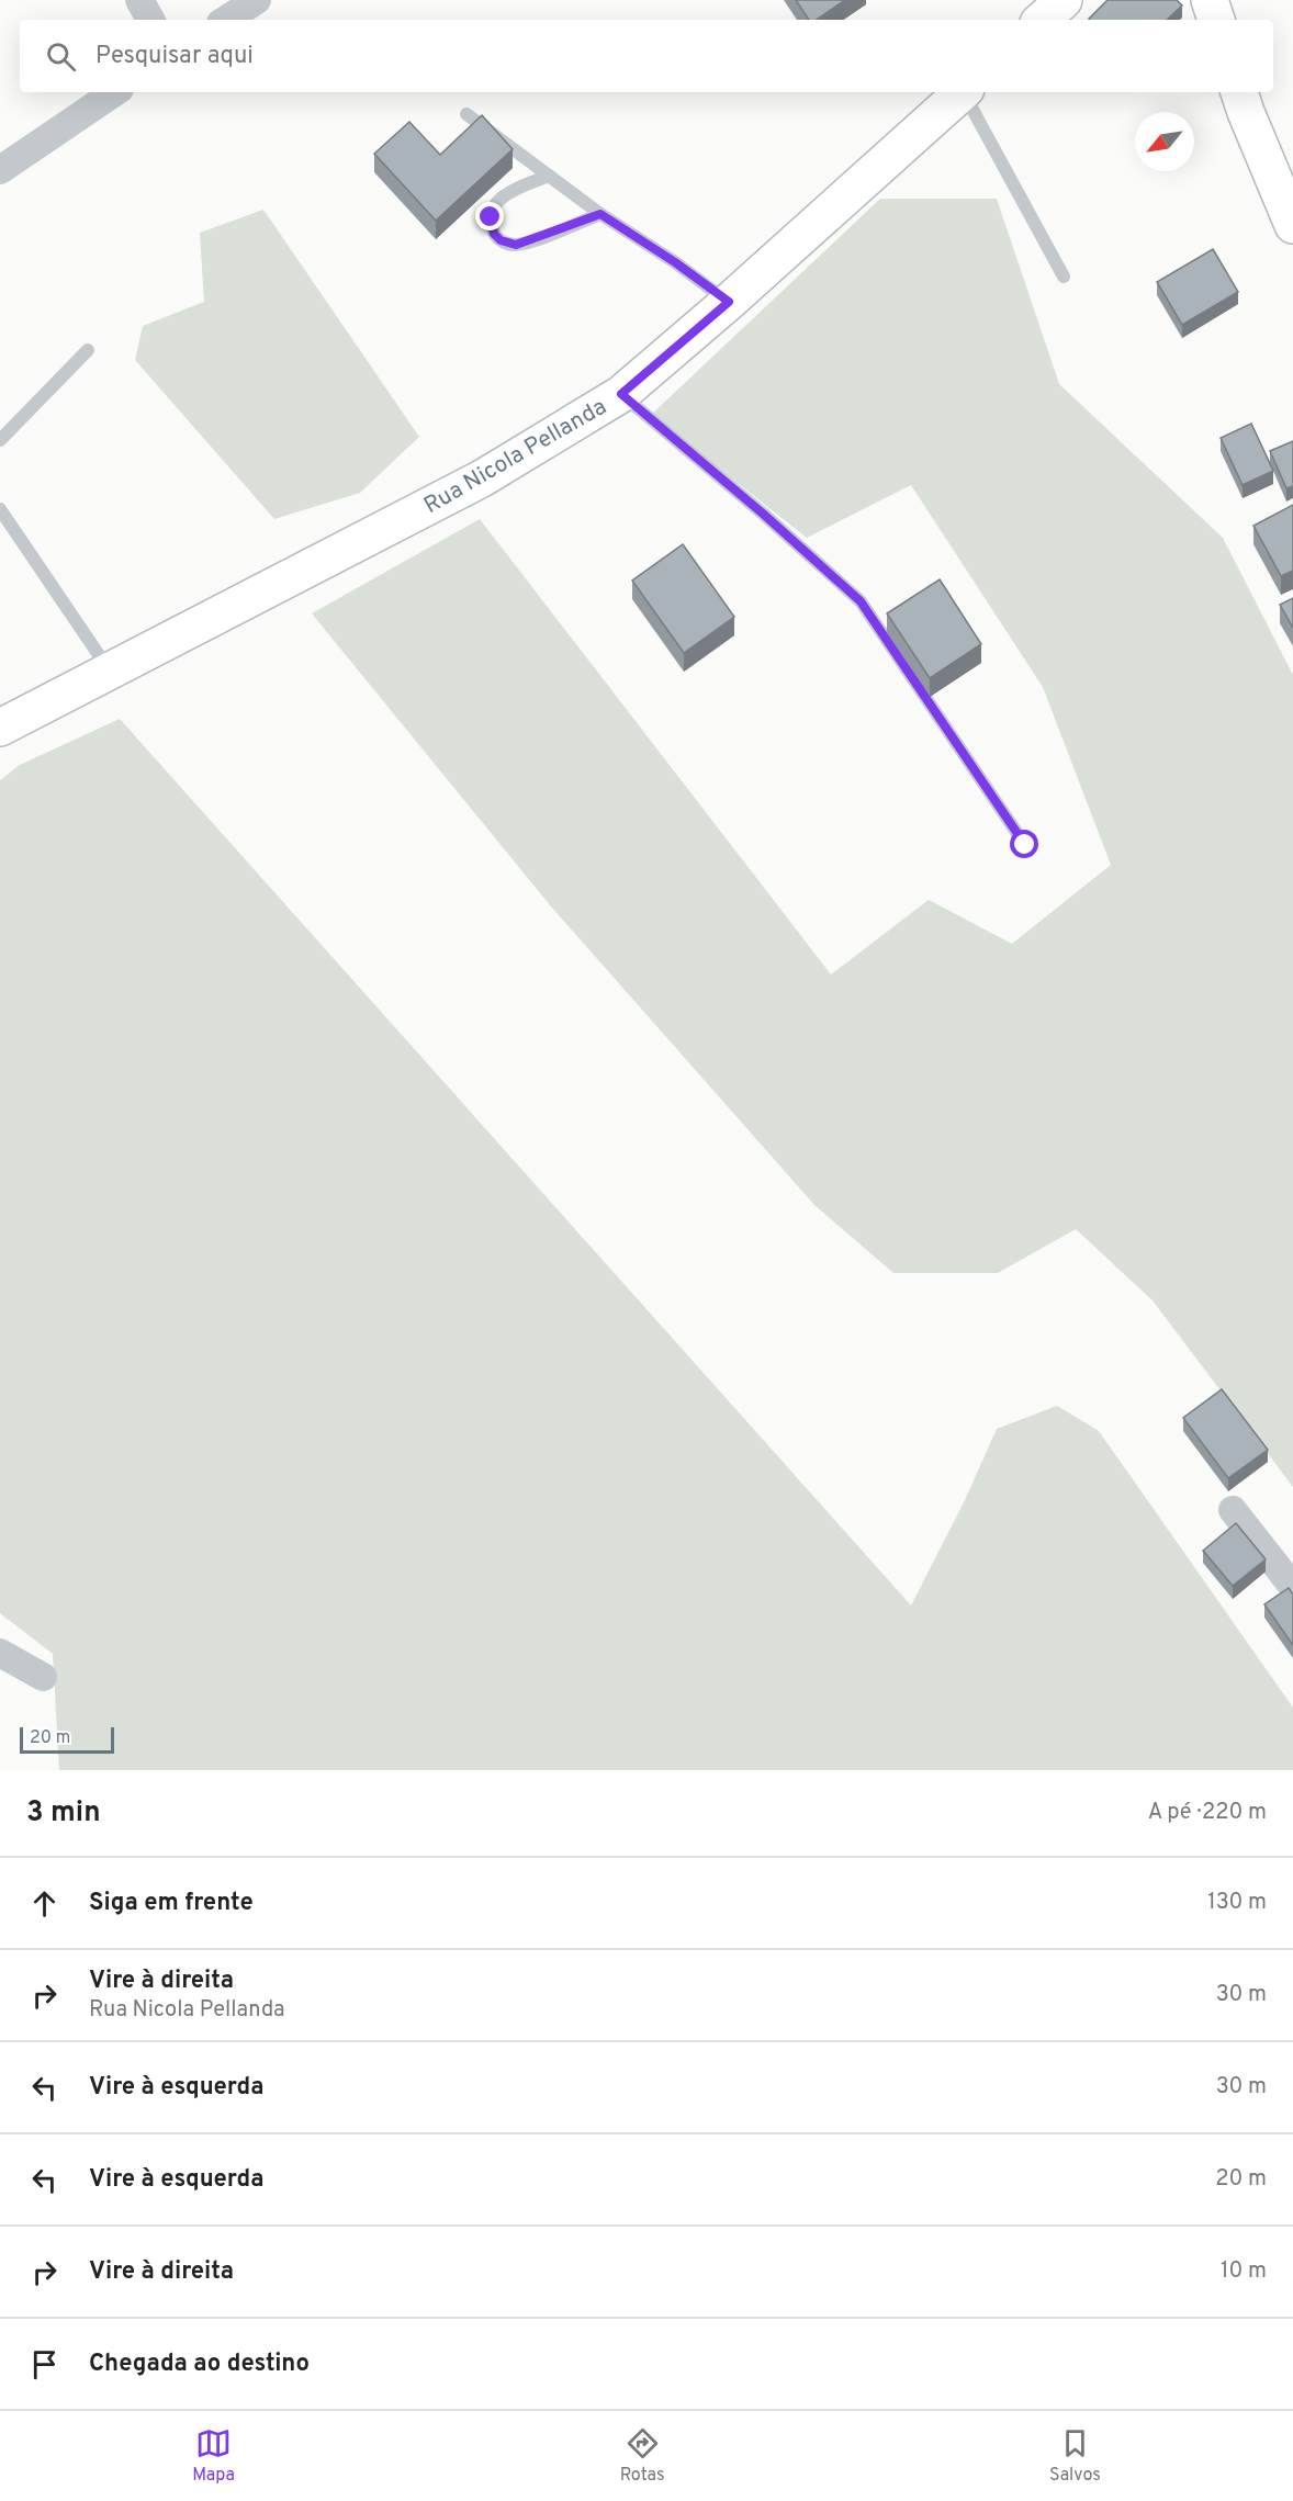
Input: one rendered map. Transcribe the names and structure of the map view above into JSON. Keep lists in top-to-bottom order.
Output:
{
  "streets": {
    "main road": ["Rua Nicola Pellanda"]
  },
  "scale_bar": "20 m",
  "north": "bottom left",
  "page": {
    "search": "Pesquisar aqui",
    "scale": "20 m",
    "heading": ["3 min", "A pé · 220 m"],
    "list": [
      ["Siga em frente", "130 m"],
      ["Vire à direita", "Rua Nicola Pellanda", "30 m"],
      ["Vire à esquerda", "30 m"],
      ["Vire à esquerda", "20 m"],
      ["Vire à direita", "10 m"],
      "Chegada ao destino"
    ],
    "nav": ["Mapa", "Rotas", "Salvos"]
  }
}
